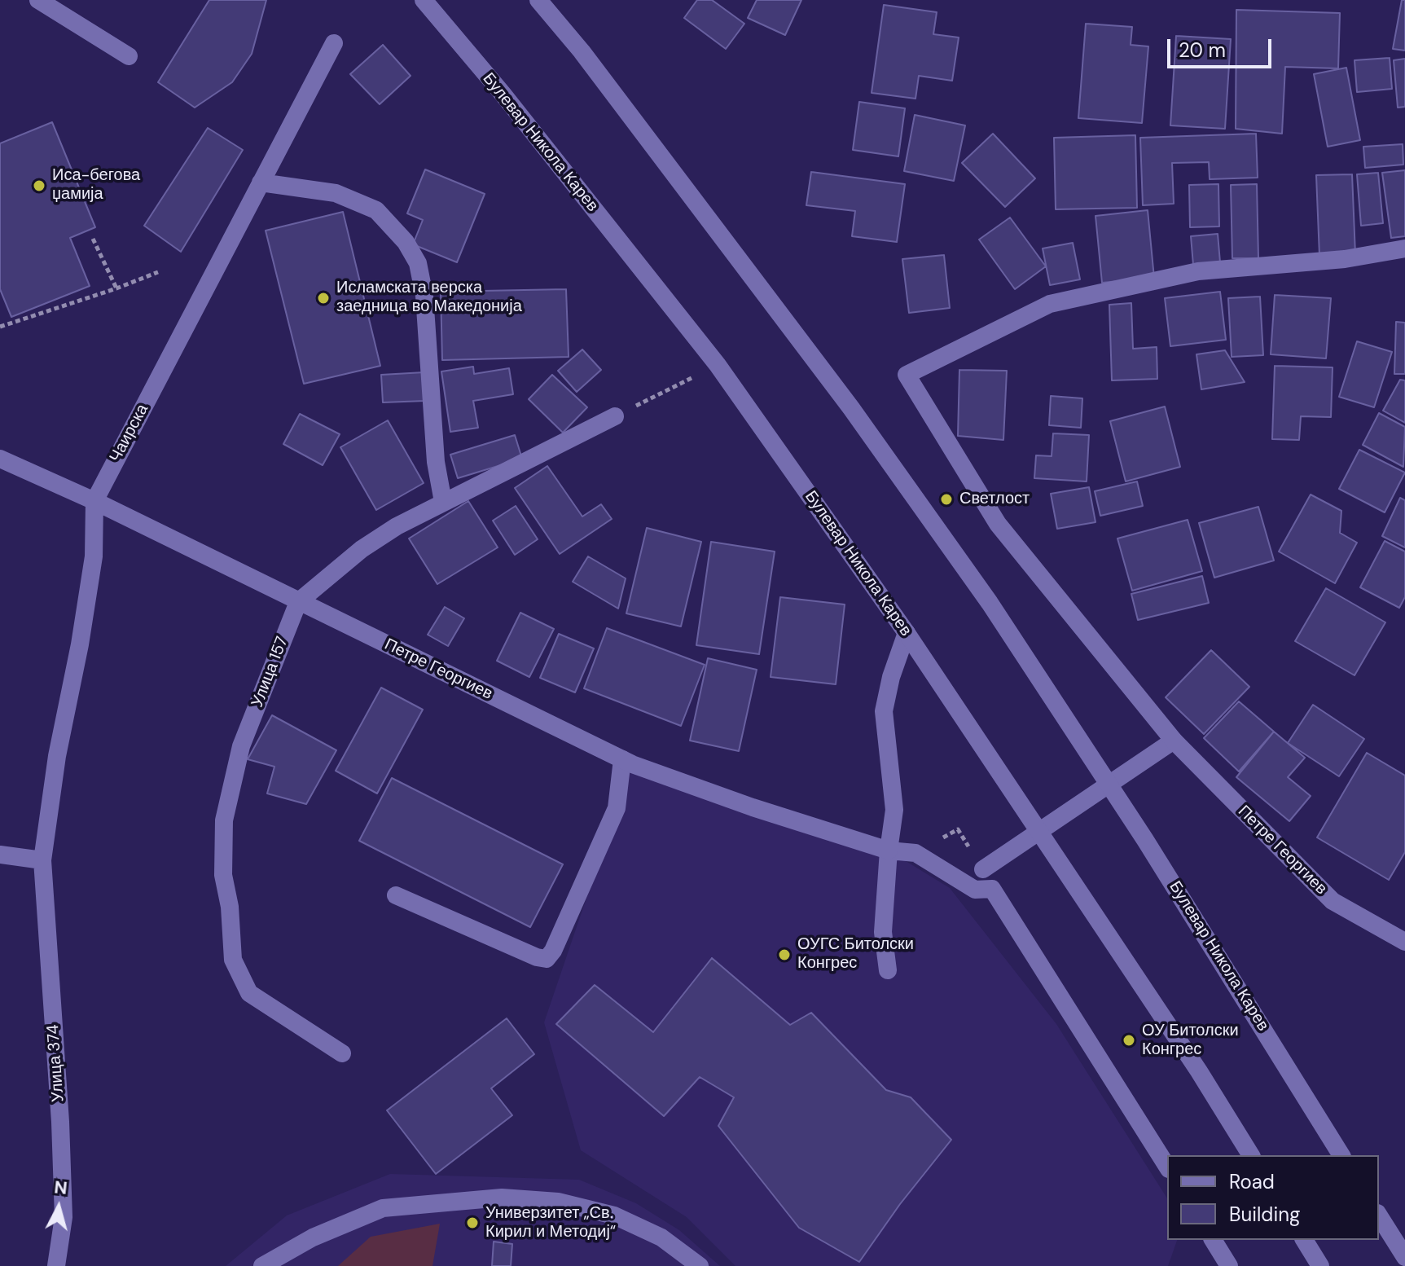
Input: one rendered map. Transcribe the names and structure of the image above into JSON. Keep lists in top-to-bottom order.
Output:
{
  "streets": {
    "street": [
      "Булевар Никола Карев",
      "Чаирска",
      "Петре Георгиев",
      "Улица 157",
      "Улица 374"
    ]
  },
  "crossings": [
    ["Чаирска", "Петре Георгиев"],
    ["Чаирска", "Улица 374"],
    ["Петре Георгиев", "Улица 157"]
  ],
  "places": [
    "Иса-бегова џамија",
    "Исламската верска заедница во Македонија",
    "Светлост",
    "ОУГС Битолски Конгрес",
    "ОУ Битолски Конгрес",
    "Универзитет „Св. Кирил и Методиј“"
  ],
  "legend": ["Road", "Building"],
  "scale_bar": "20 m",
  "north": "top"
}
